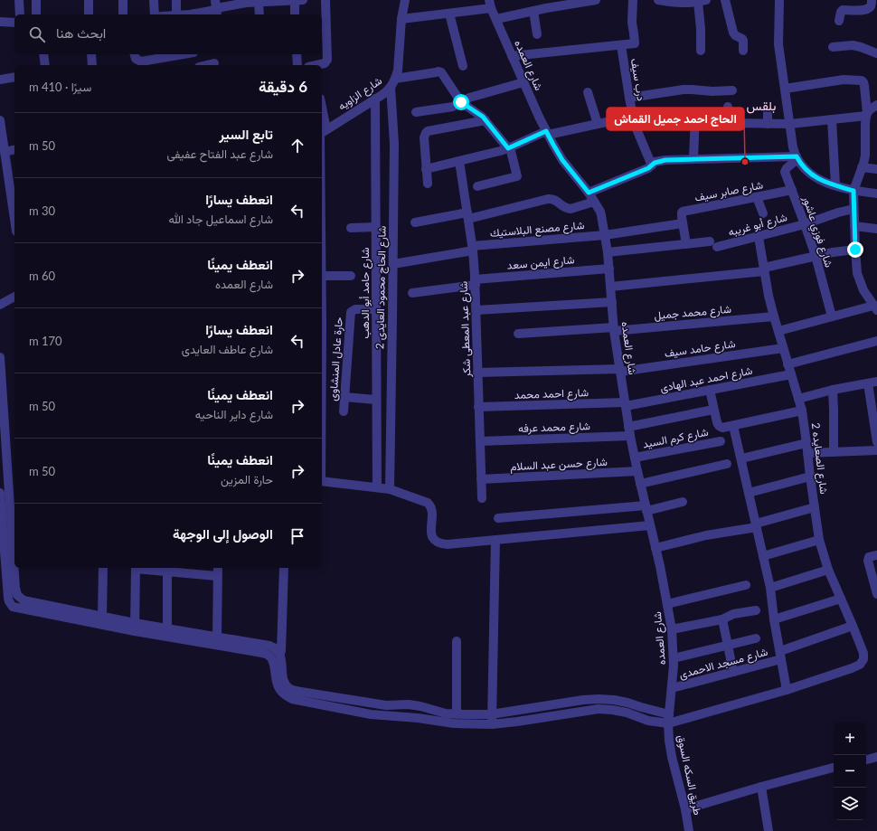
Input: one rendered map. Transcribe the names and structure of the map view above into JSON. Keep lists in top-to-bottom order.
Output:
{
  "streets": {
    "street": [
      "شارع العمده",
      "درب سيف",
      "شارع الزاويه",
      "شارع صابر سيف",
      "شارع أبو غريبه",
      "شارع مصنع البلاستيك",
      "شارع فوزي عاشور",
      "شارع ايمن سعد",
      "شارع الحاج محمود العايدى 2",
      "شارع حامد أبو الدهب",
      "شارع محمد جميل",
      "شارع عبد المعطى شكر",
      "شارع حامد سيف",
      "حارة عادل المنشاوى",
      "شارع احمد عبد الهادى",
      "شارع احمد محمد",
      "شارع محمد عرفه",
      "شارع كرم السيد",
      "شارع الصعايده 2",
      "شارع حسن عبد السلام",
      "شارع مسجد الاحمدى",
      "طريق السكه السوق"
    ]
  },
  "crossings": [
    ["شارع العمده", "درب سيف"],
    ["شارع العمده", "شارع أبو غريبه"],
    ["شارع العمده", "شارع مصنع البلاستيك"],
    ["شارع العمده", "شارع ايمن سعد"],
    ["شارع العمده", "شارع محمد جميل"],
    ["شارع العمده", "شارع حامد سيف"],
    ["شارع العمده", "شارع احمد عبد الهادى"],
    ["شارع العمده", "شارع احمد محمد"],
    ["شارع العمده", "شارع محمد عرفه"],
    ["شارع العمده", "شارع كرم السيد"],
    ["شارع العمده", "شارع حسن عبد السلام"],
    ["شارع العمده", "شارع مسجد الاحمدى"],
    ["شارع العمده", "طريق السكه السوق"],
    ["درب سيف", "شارع عبد المعطى شكر"],
    ["شارع الزاويه", "شارع الحاج محمود العايدى 2"],
    ["شارع الزاويه", "شارع حامد أبو الدهب"],
    ["شارع صابر سيف", "شارع فوزي عاشور"],
    ["شارع أبو غريبه", "شارع فوزي عاشور"],
    ["شارع أبو غريبه", "شارع الصعايده 2"],
    ["شارع مصنع البلاستيك", "شارع الحاج محمود العايدى 2"],
    ["شارع مصنع البلاستيك", "شارع عبد المعطى شكر"],
    ["شارع ايمن سعد", "شارع عبد المعطى شكر"],
    ["شارع حامد أبو الدهب", "حارة عادل المنشاوى"],
    ["شارع محمد جميل", "شارع الصعايده 2"],
    ["شارع عبد المعطى شكر", "شارع حامد سيف"],
    ["شارع عبد المعطى شكر", "شارع احمد محمد"],
    ["شارع عبد المعطى شكر", "شارع محمد عرفه"],
    ["شارع عبد المعطى شكر", "شارع حسن عبد السلام"],
    ["شارع حامد سيف", "شارع الصعايده 2"],
    ["شارع احمد عبد الهادى", "شارع احمد محمد"],
    ["شارع احمد عبد الهادى", "شارع الصعايده 2"],
    ["شارع الصعايده 2", "شارع مسجد الاحمدى"]
  ],
  "districts": ["بلقس"],
  "places": ["الحاج احمد جميل القماش"],
  "page": {
    "search": "ابحث هنا",
    "heading": ["6 دقيقة", "سيرًا · 410 m"],
    "list": [
      ["تابع السير", "شارع عبد الفتاح عفيفى", "50 m"],
      ["انعطف يسارًا", "شارع اسماعيل جاد الله", "30 m"],
      ["انعطف يمينًا", "شارع العمده", "60 m"],
      ["انعطف يسارًا", "شارع عاطف العايدى", "170 m"],
      ["انعطف يمينًا", "شارع داير الناحيه", "50 m"],
      ["انعطف يمينًا", "حارة المزين", "50 m"],
      "الوصول إلى الوجهة"
    ],
    "map_buttons": ["+", "−"]
  }
}
